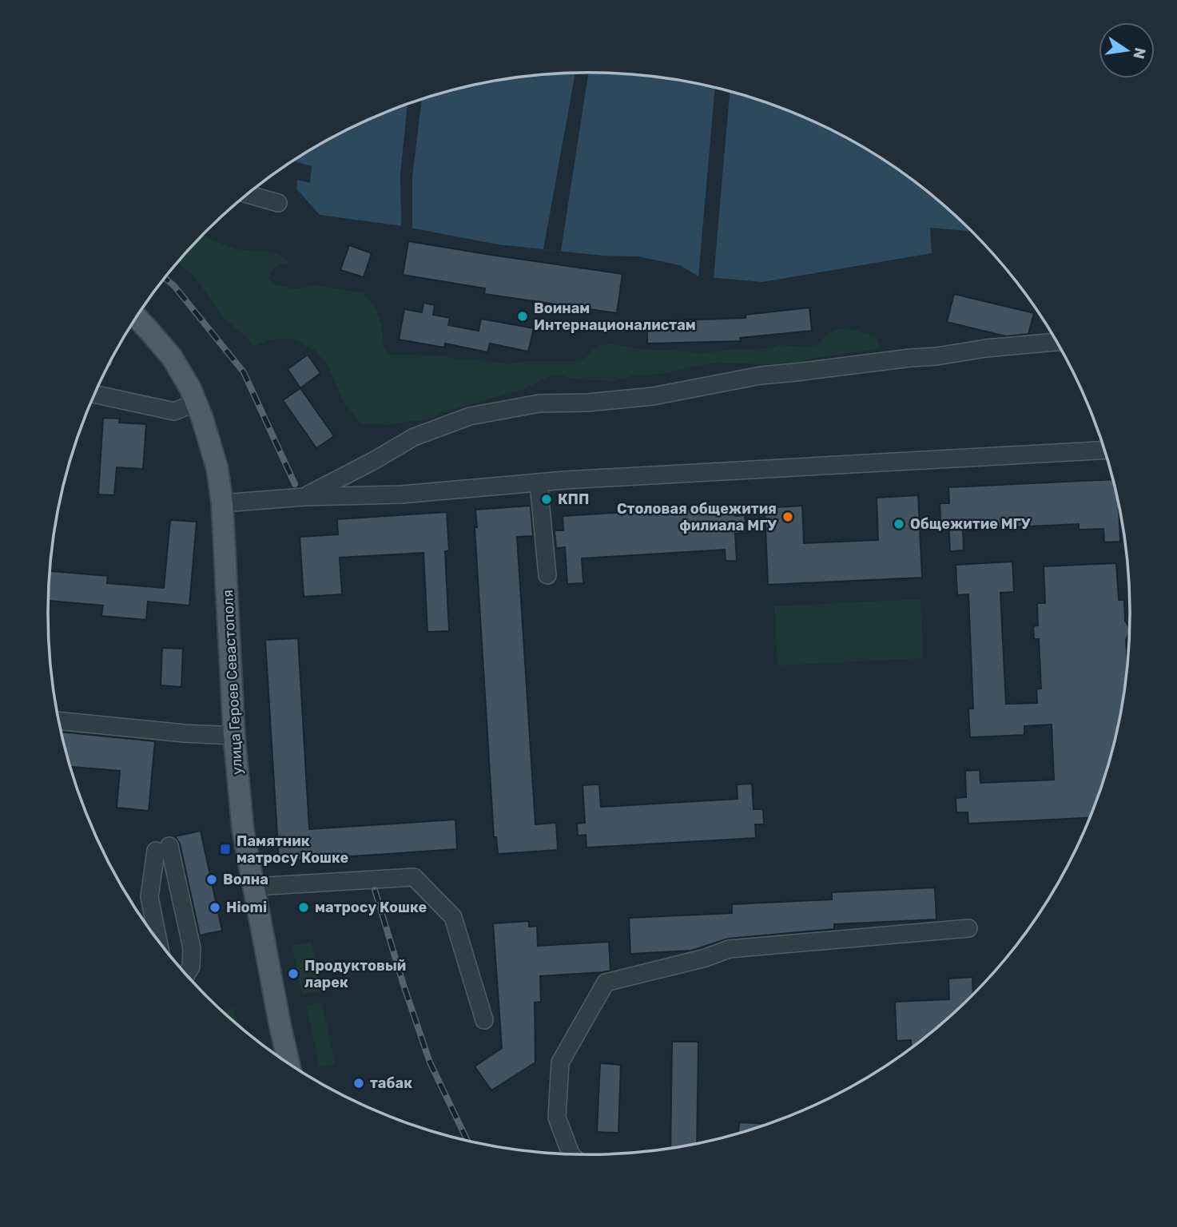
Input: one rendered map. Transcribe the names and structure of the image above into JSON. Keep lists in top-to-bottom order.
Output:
{
  "streets": {
    "main road": ["улица Героев Севастополя"]
  },
  "places": {
    "other": [
      "Воинам Интернационалистам",
      "КПП",
      "Столовая общежития филиала МГУ",
      "Общежитие МГУ",
      "Волна",
      "Hiomi",
      "матросу Кошке",
      "Продуктовый ларек",
      "табак"
    ],
    "transit": ["Памятник матросу Кошке"]
  },
  "north": "right"
}
